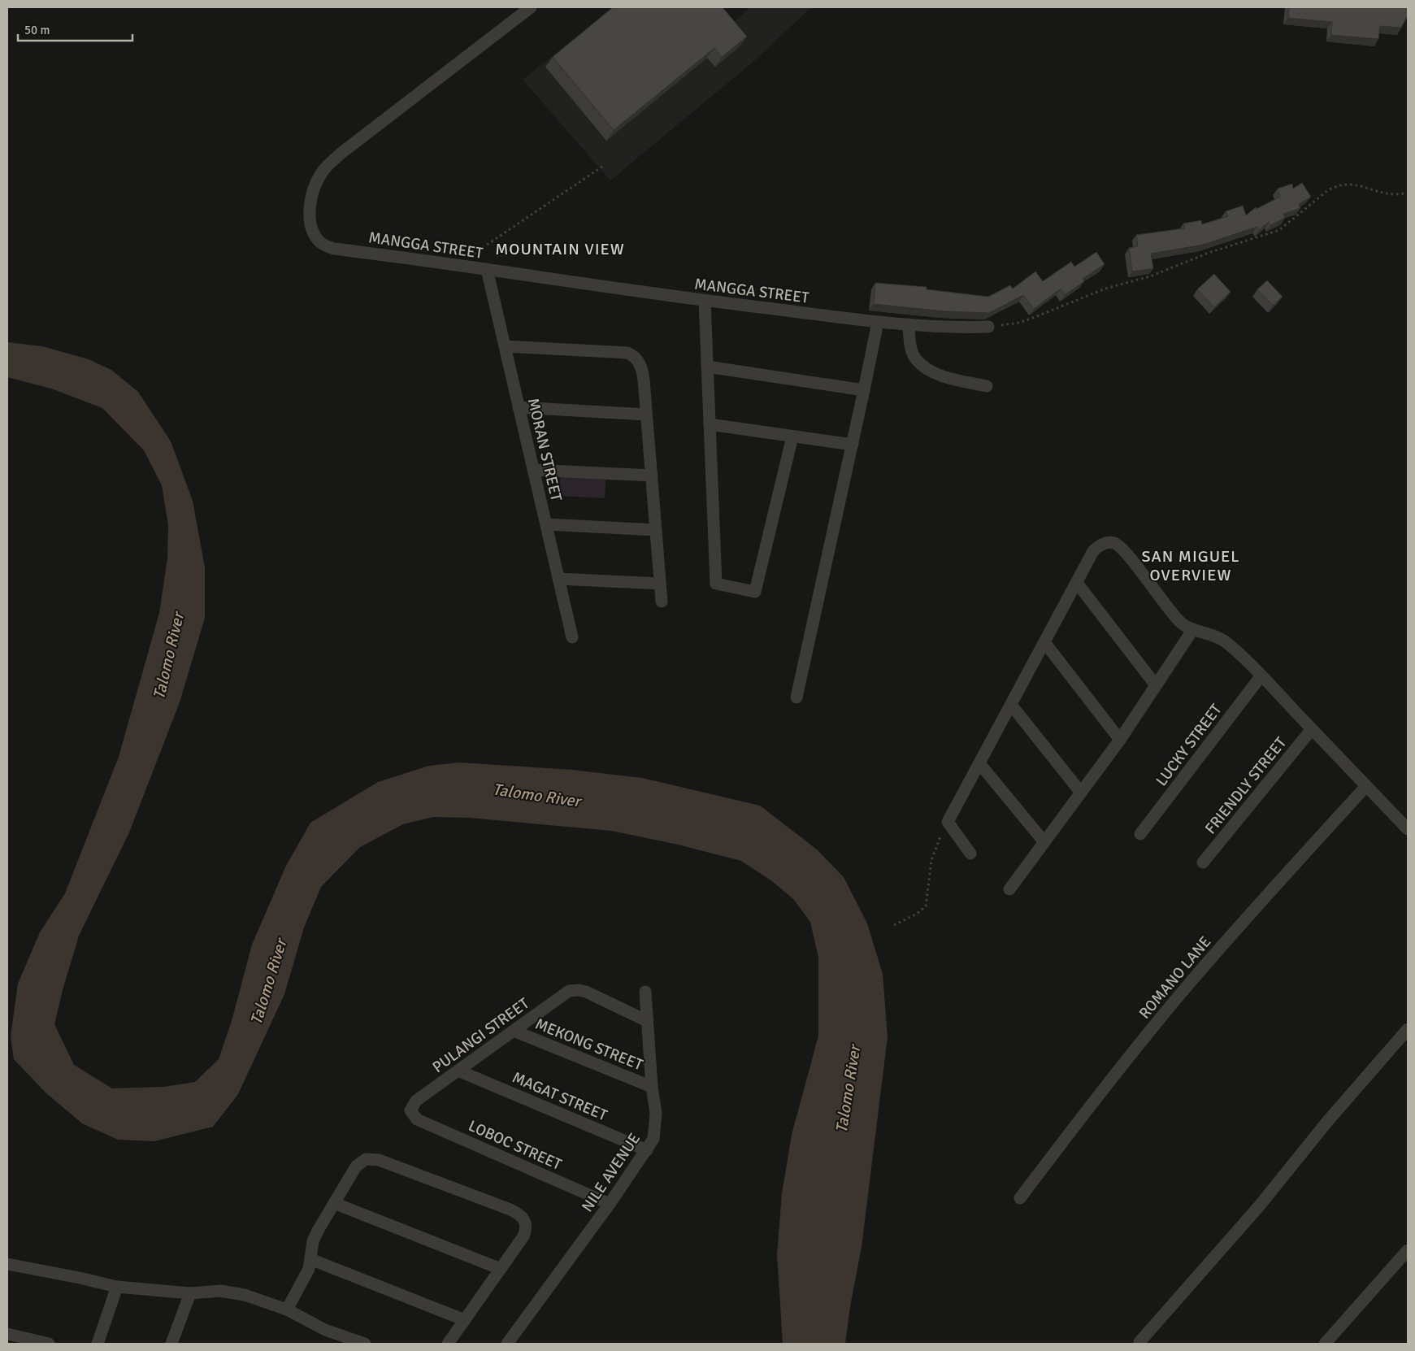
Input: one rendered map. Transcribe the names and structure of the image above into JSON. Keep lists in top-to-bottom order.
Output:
{
  "streets": {
    "street": [
      "MANGGA STREET",
      "MORAN STREET",
      "LUCKY STREET",
      "FRIENDLY STREET",
      "ROMANO LANE",
      "PULANGI STREET",
      "MEKONG STREET",
      "MAGAT STREET",
      "LOBOC STREET",
      "NILE AVENUE"
    ]
  },
  "crossings": [
    ["MANGGA STREET", "MORAN STREET"],
    ["PULANGI STREET", "MEKONG STREET"],
    ["PULANGI STREET", "MAGAT STREET"],
    ["PULANGI STREET", "LOBOC STREET"],
    ["PULANGI STREET", "NILE AVENUE"],
    ["MEKONG STREET", "NILE AVENUE"],
    ["MAGAT STREET", "NILE AVENUE"],
    ["LOBOC STREET", "NILE AVENUE"]
  ],
  "districts": ["MOUNTAIN VIEW", "SAN MIGUEL OVERVIEW"],
  "water": ["Talomo River"],
  "scale_bar": "50 m"
}
